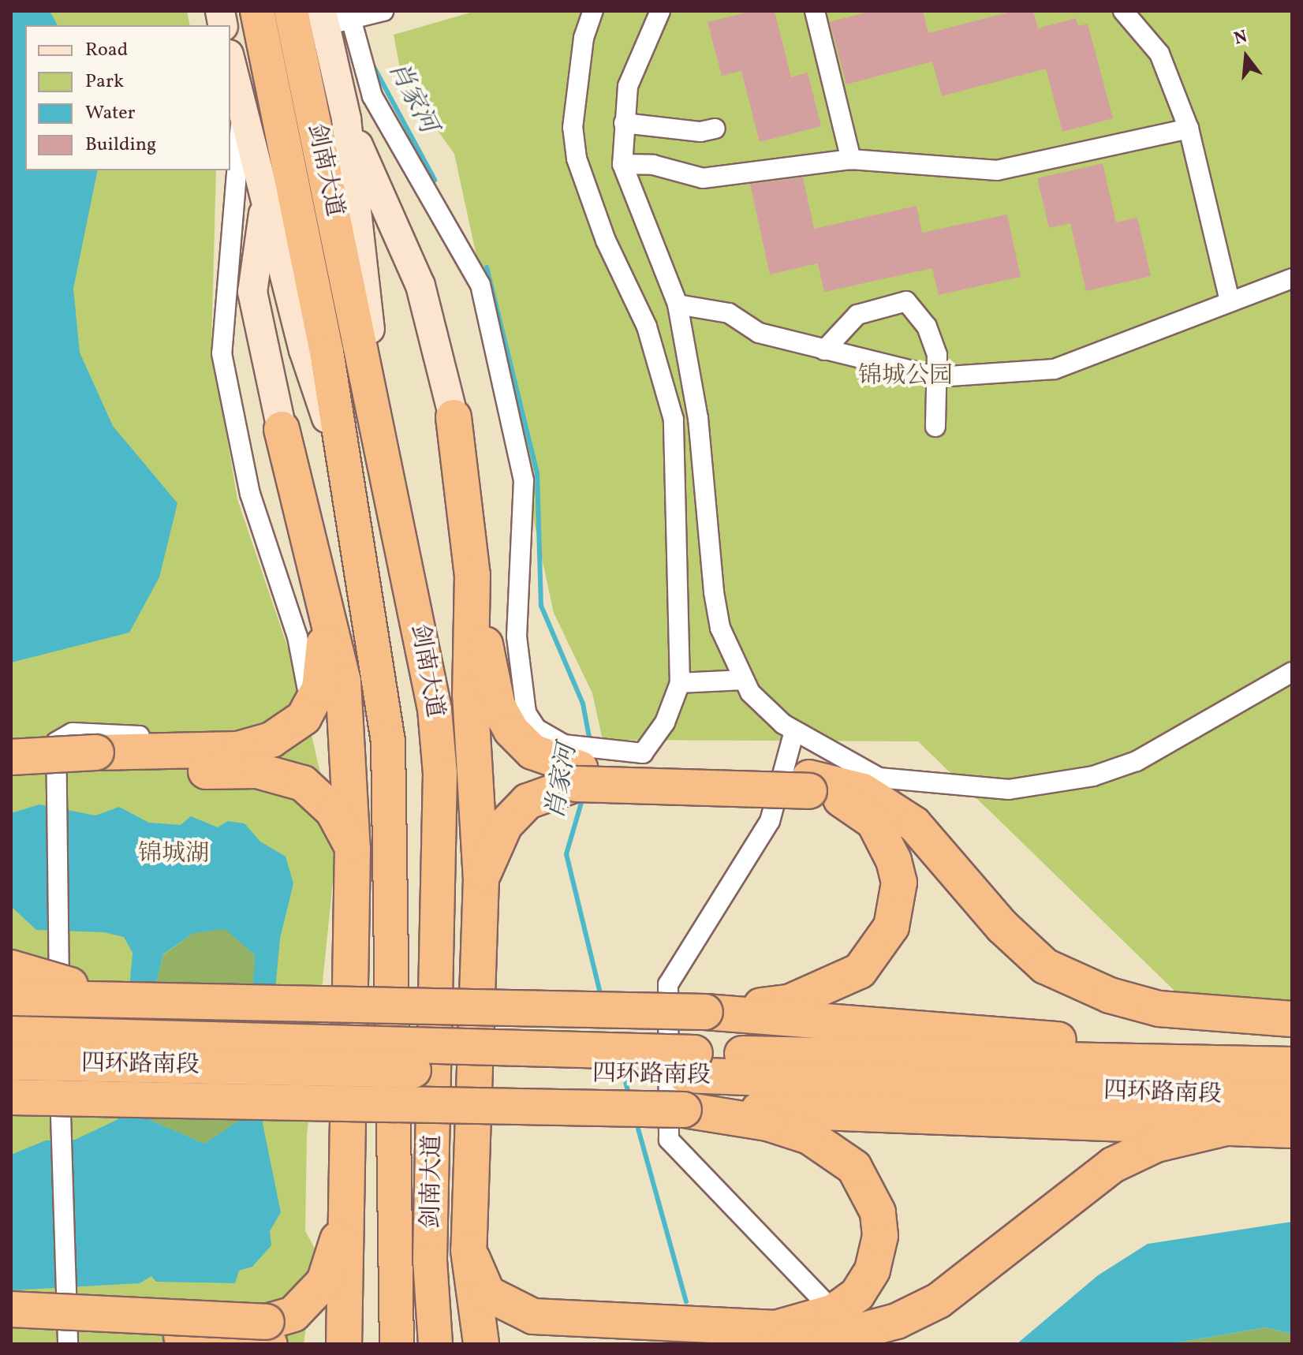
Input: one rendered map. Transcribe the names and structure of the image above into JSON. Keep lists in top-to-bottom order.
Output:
{
  "streets": {
    "highway": ["剑南大道", "四环路南段"]
  },
  "water": ["肖家河"],
  "parks": ["锦城公园", "锦城湖"],
  "legend": [
    "Road",
    "Park",
    "Water",
    "Building"
  ],
  "north": "top"
}
